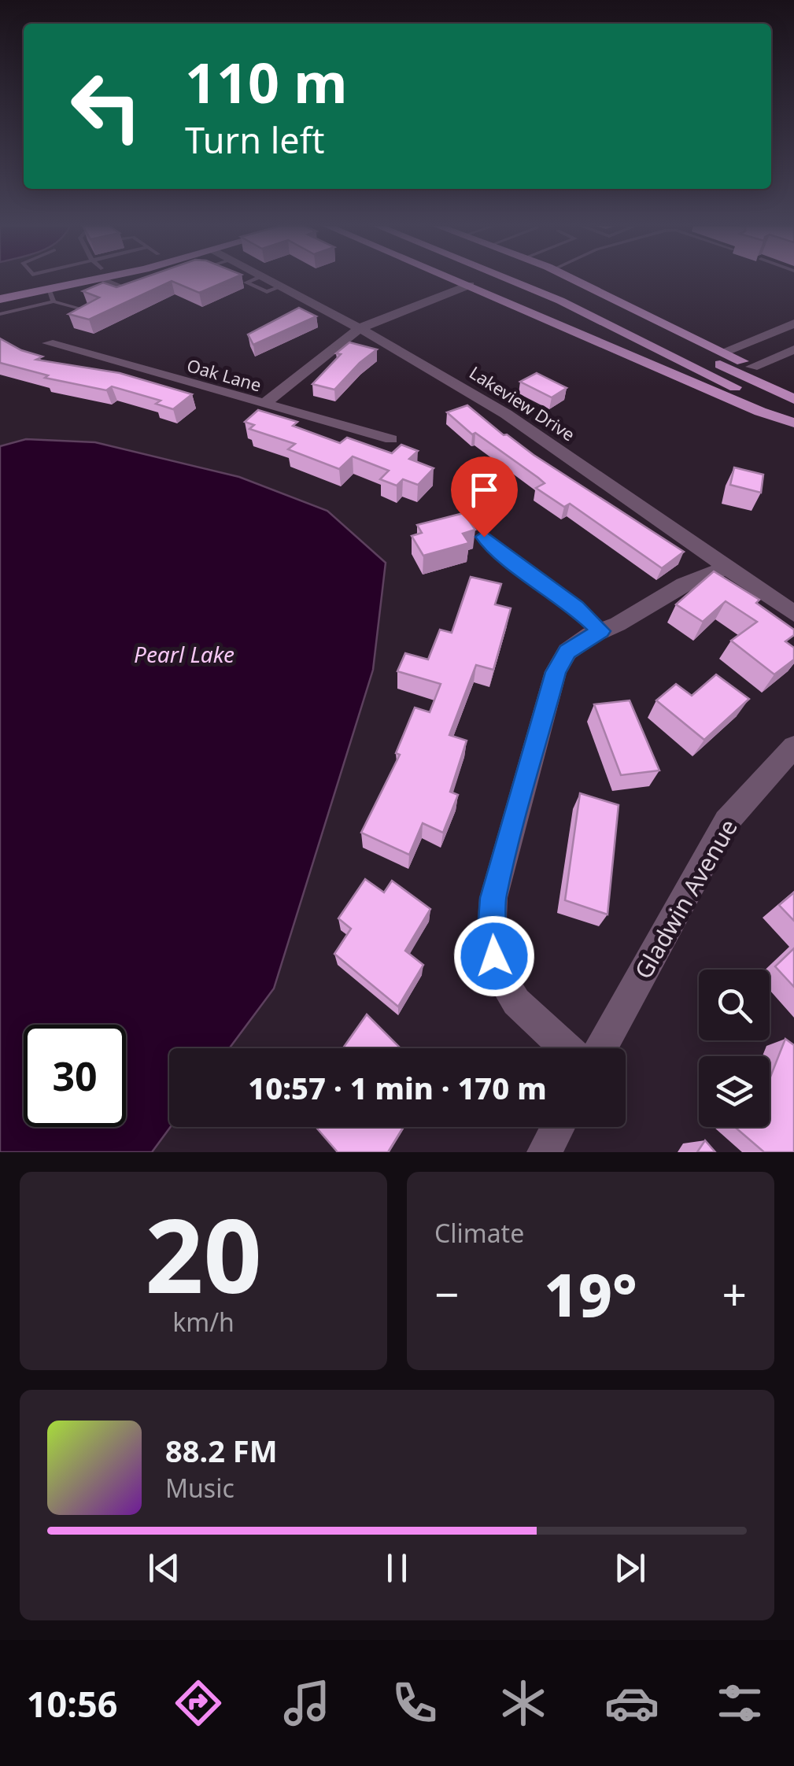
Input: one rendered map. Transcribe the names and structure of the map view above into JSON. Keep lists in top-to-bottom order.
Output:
{
  "streets": {
    "street": ["Oak Lane", "Lakeview Drive", "Gladwin Avenue"]
  },
  "water": ["Pearl Lake"],
  "page": {
    "turn": ["110 m", "Turn left"],
    "limit": "30",
    "trip": "10:57 · 1 min · 170 m",
    "tile": [
      ["20", "km/h"],
      "Climate"
    ],
    "heat": ["−", "19°", "+"],
    "song": ["88.2 FM", "Music"],
    "tabs": "10:56"
  }
}
